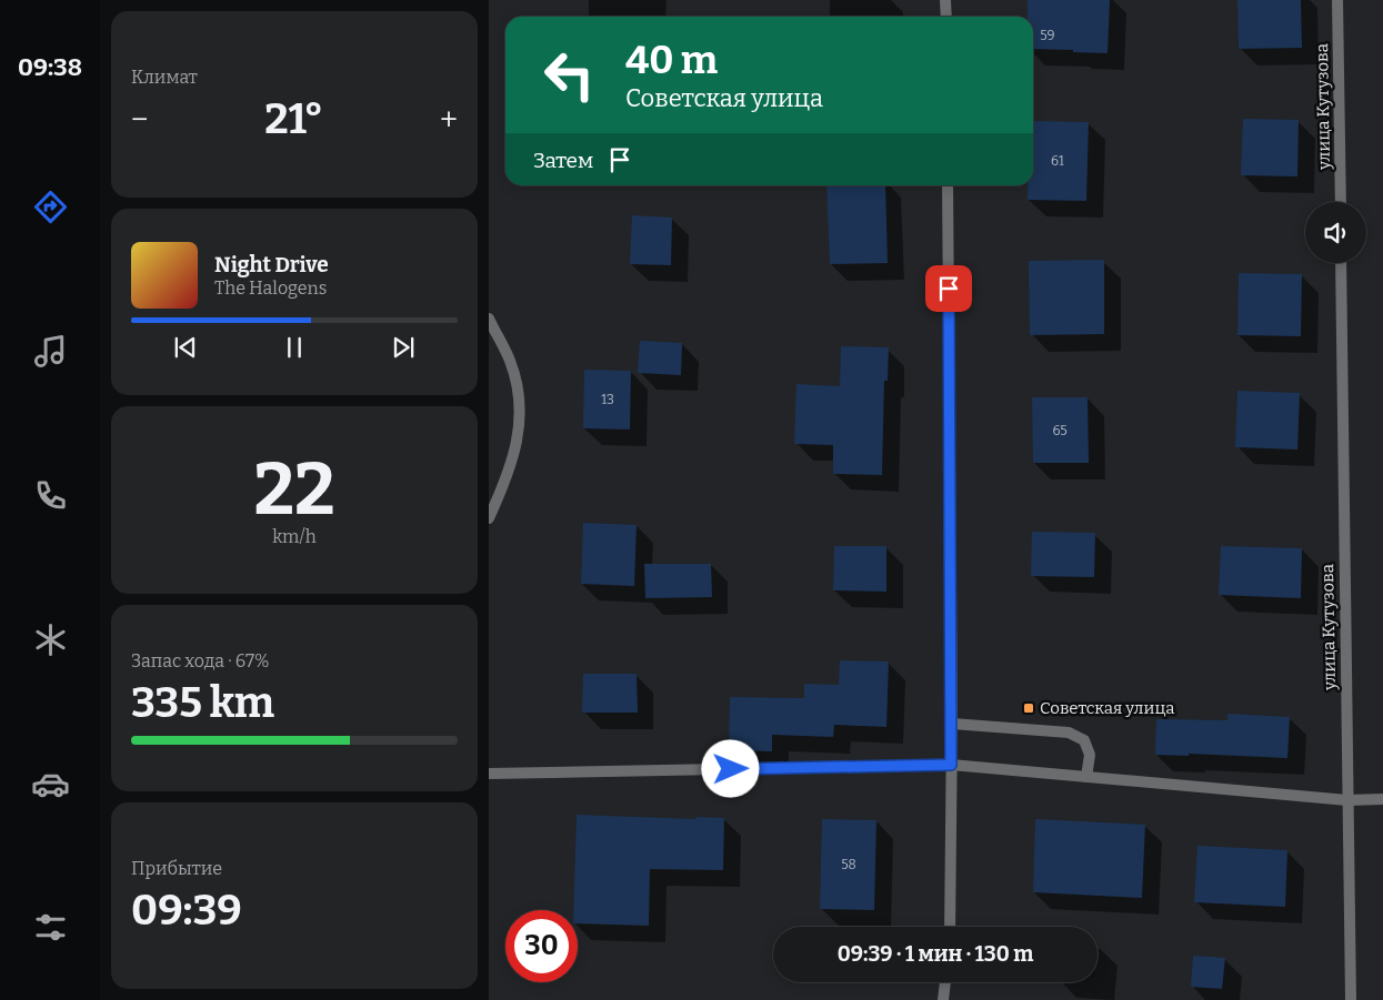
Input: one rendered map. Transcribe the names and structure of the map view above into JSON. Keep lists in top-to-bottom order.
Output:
{
  "streets": {
    "street": ["улица Кутузова"]
  },
  "places": {
    "transit": ["Советская улица"]
  },
  "house_numbers": [
    "59",
    "61",
    "13",
    "65",
    "58"
  ],
  "page": {
    "tabs": "09:38",
    "tile": [
      "Климат",
      ["22", "km/h"],
      ["Запас хода · 67%", "335 km"],
      ["Прибытие", "09:39"]
    ],
    "turn": ["40 m", "Советская улица"],
    "heat": ["−", "21°", "+"],
    "then": "Затем",
    "song": ["Night Drive", "The Halogens"],
    "limit": "30",
    "trip": "09:39 · 1 мин · 130 m"
  }
}
